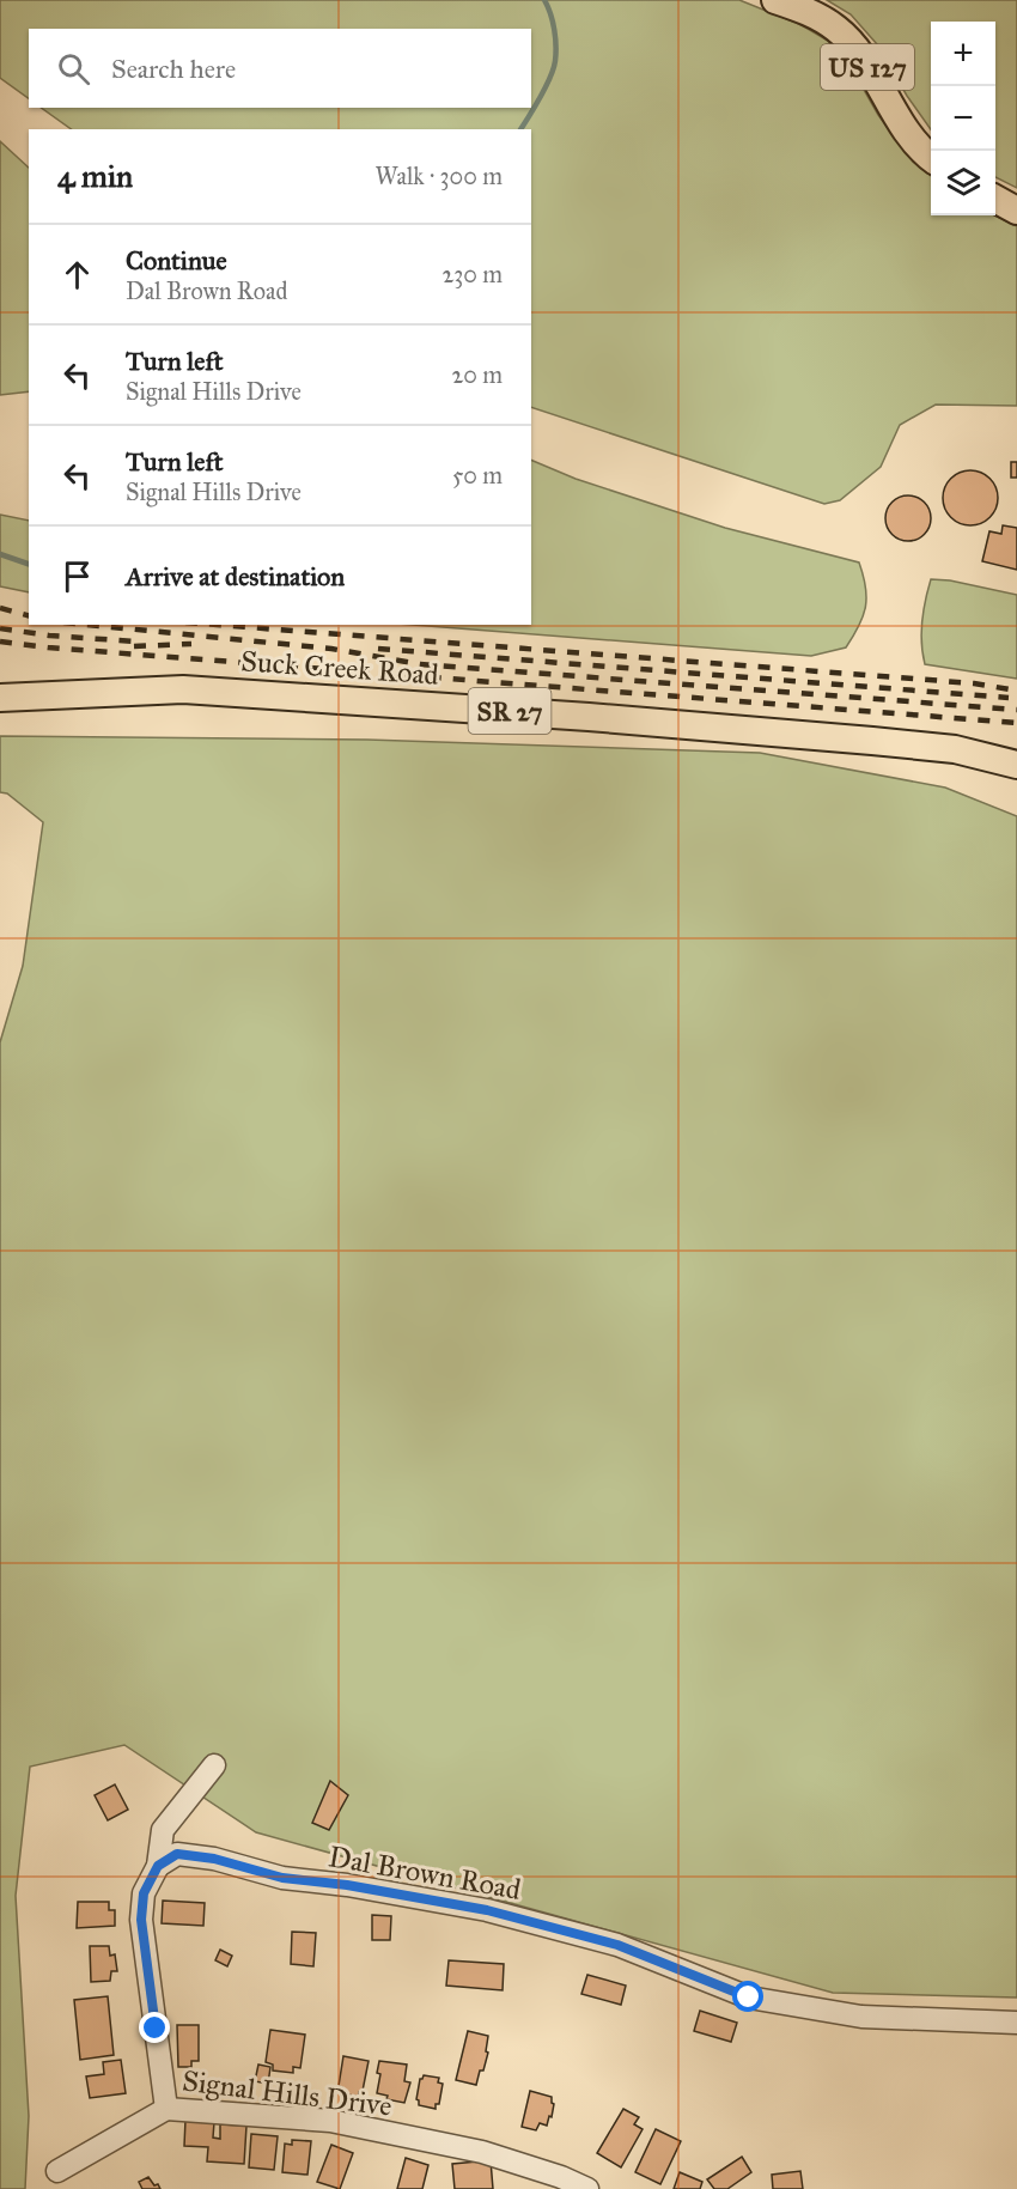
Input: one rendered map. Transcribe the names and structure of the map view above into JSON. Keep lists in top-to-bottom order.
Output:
{
  "streets": {
    "main road": ["US 127", "Suck Creek Road", "SR 27"],
    "street": ["Dal Brown Road", "Signal Hills Drive"]
  },
  "crossings": [
    ["Dal Brown Road", "Signal Hills Drive"]
  ],
  "page": {
    "map_buttons": ["+", "−"],
    "search": "Search here",
    "heading": ["4 min", "Walk · 300 m"],
    "list": [
      ["Continue", "Dal Brown Road", "230 m"],
      ["Turn left", "Signal Hills Drive", "20 m"],
      ["Turn left", "Signal Hills Drive", "50 m"],
      "Arrive at destination"
    ]
  }
}
